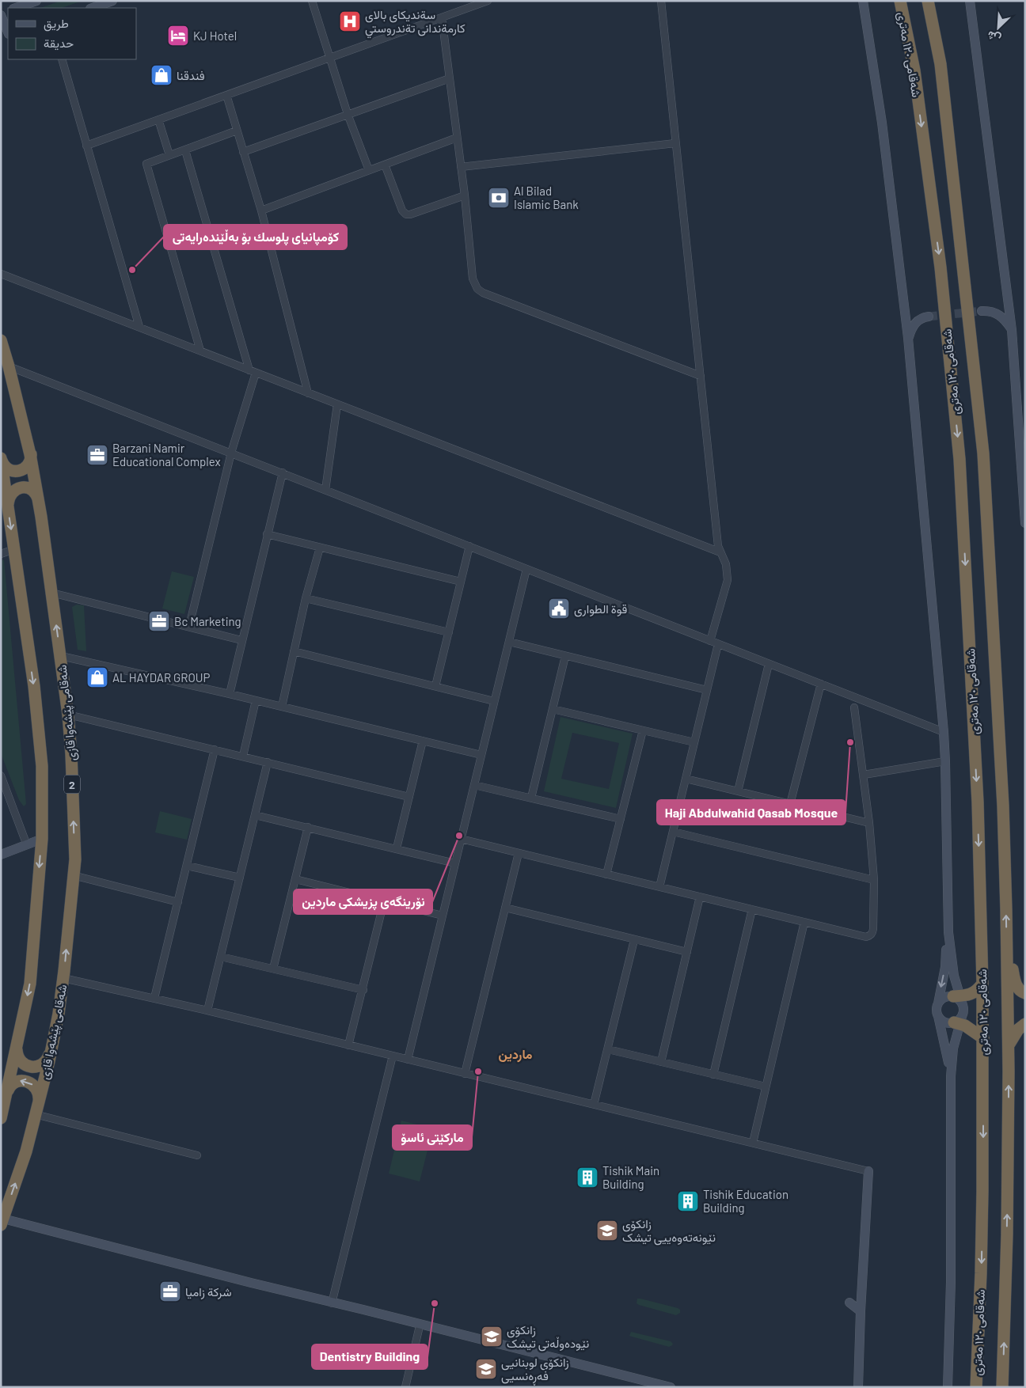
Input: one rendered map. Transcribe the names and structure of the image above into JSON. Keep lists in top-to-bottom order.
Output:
{
  "streets": {
    "highway": ["شەقامی ١٢٠ مەتری", "شەقامی پێشەوا قازی", "2"]
  },
  "districts": ["ماردین"],
  "places": {
    "hospital": ["سةنديكاى بالاى كارمةندانى تةندروستي"],
    "hotel": ["KJ Hotel"],
    "shop": ["فندقنا", "AL HAYDAR GROUP"],
    "bank": ["Al Bilad Islamic Bank"],
    "other": [
      "کۆمپانیای پلوسك بۆ بەڵێندەرایەتی",
      "Haji Abdulwahid Qasab Mosque",
      "نۆرینگەی پزیشکی ماردین",
      "مارکێتی ئاسۆ",
      "Dentistry Building"
    ],
    "office": ["Barzani Namir Educational Complex", "Bc Marketing", "شركة زاميا"],
    "public building": ["قوة الطواری"],
    "building": ["Tishik Main Building", "Tishik Education Building"],
    "school or university": ["زانکۆی نێونەتەوەییی تیشک", "زانکۆی نێودەوڵەتی تیشک", "زانکۆی لوبنانیی فەڕەنسیی"]
  },
  "legend": ["طريق", "حديقة"],
  "north": "bottom left"
}
